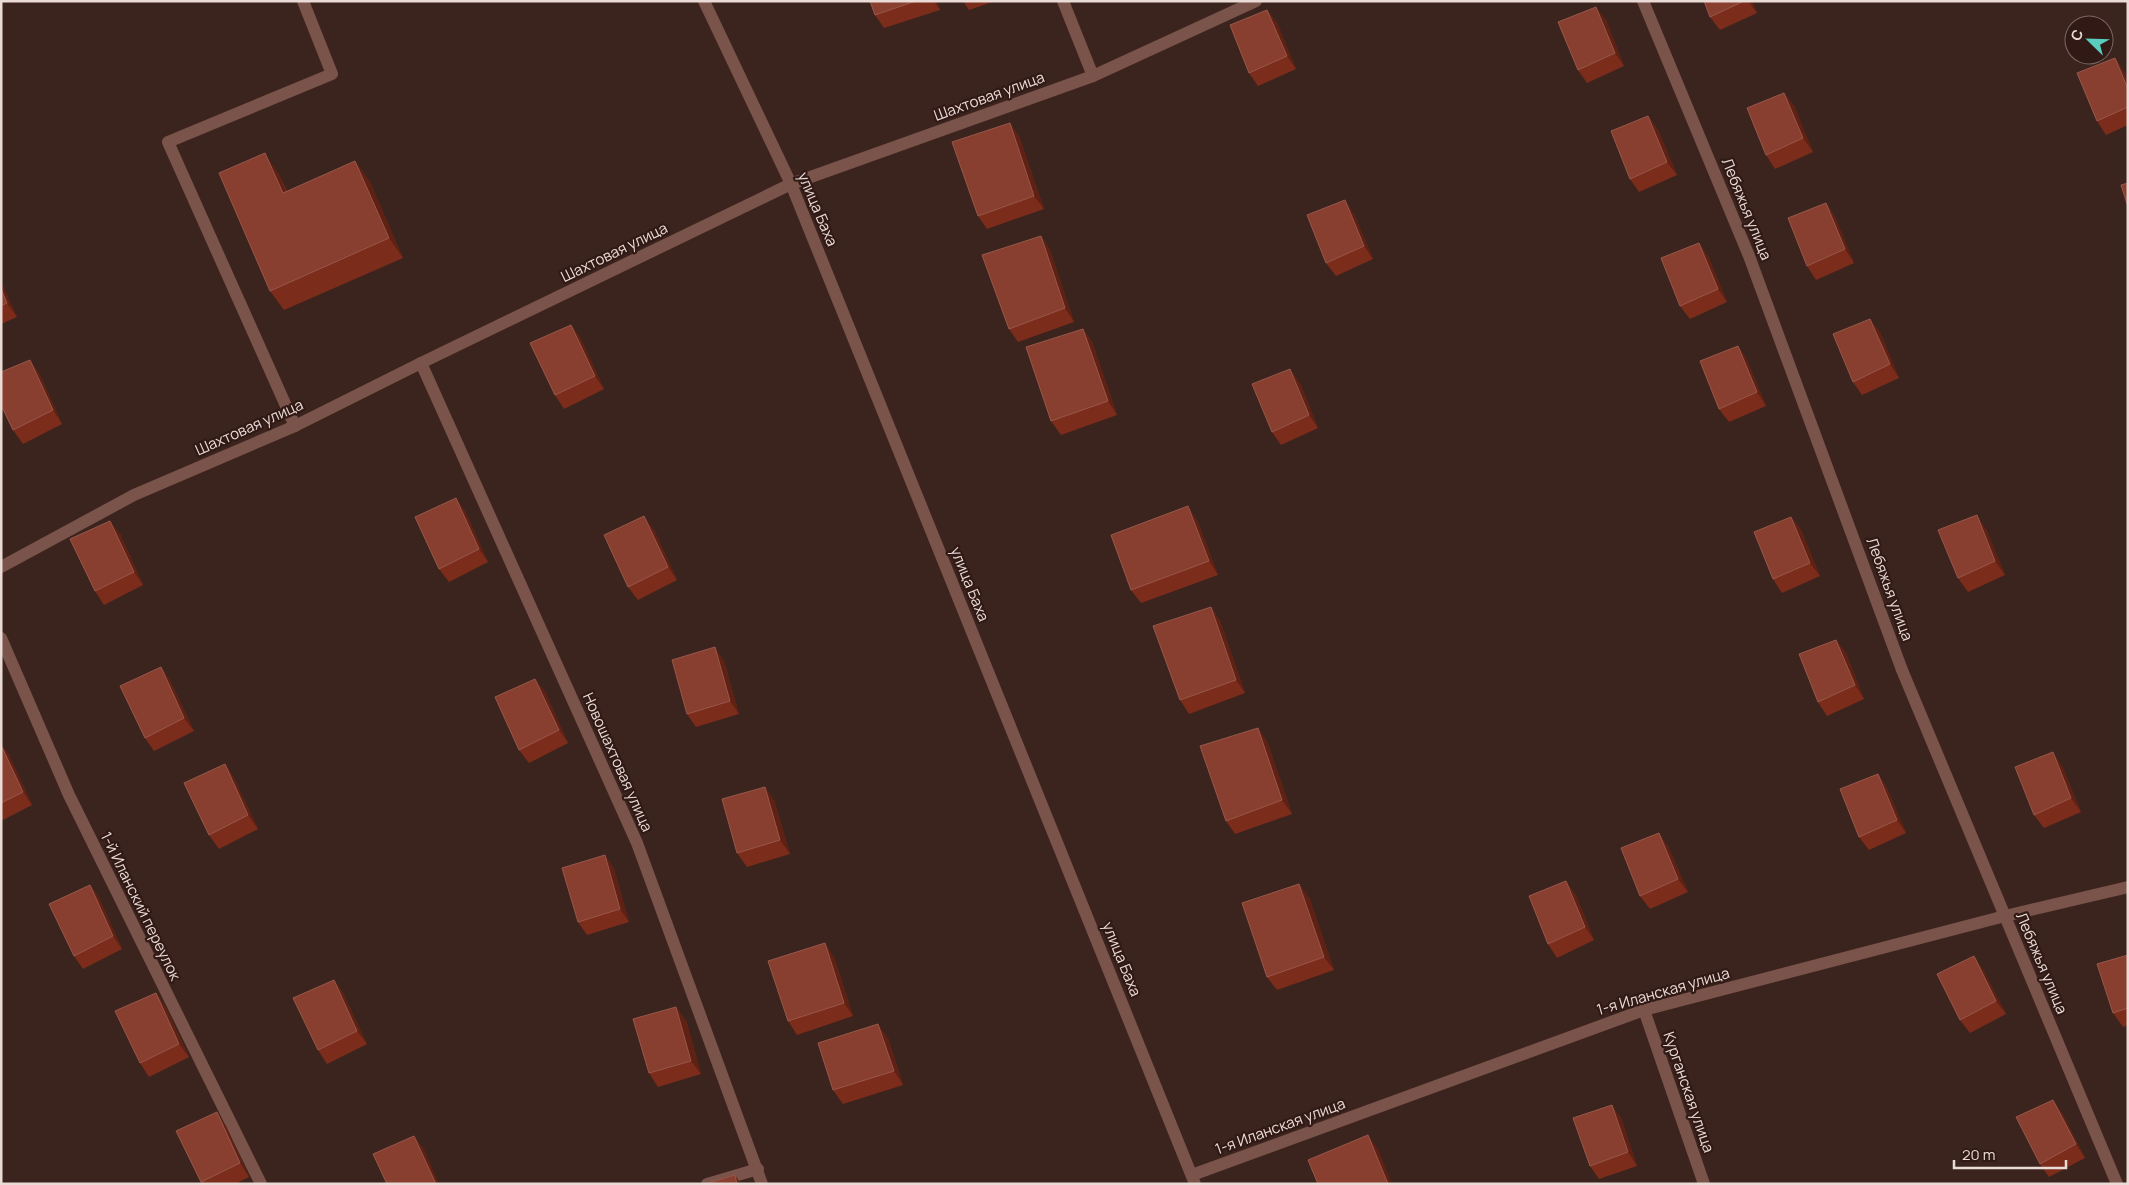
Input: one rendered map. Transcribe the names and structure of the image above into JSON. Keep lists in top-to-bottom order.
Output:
{
  "streets": {
    "street": [
      "Шахтовая улица",
      "улица Баха",
      "Лебяжья улица",
      "Новошахтовая улица",
      "1-й Иланский переулок",
      "1-я Иланская улица",
      "Курганская улица"
    ]
  },
  "crossings": [
    ["Шахтовая улица", "улица Баха"],
    ["Шахтовая улица", "Новошахтовая улица"],
    ["улица Баха", "1-я Иланская улица"],
    ["Лебяжья улица", "1-я Иланская улица"],
    ["1-я Иланская улица", "Курганская улица"]
  ],
  "scale_bar": "20 m",
  "north": "top left"
}
